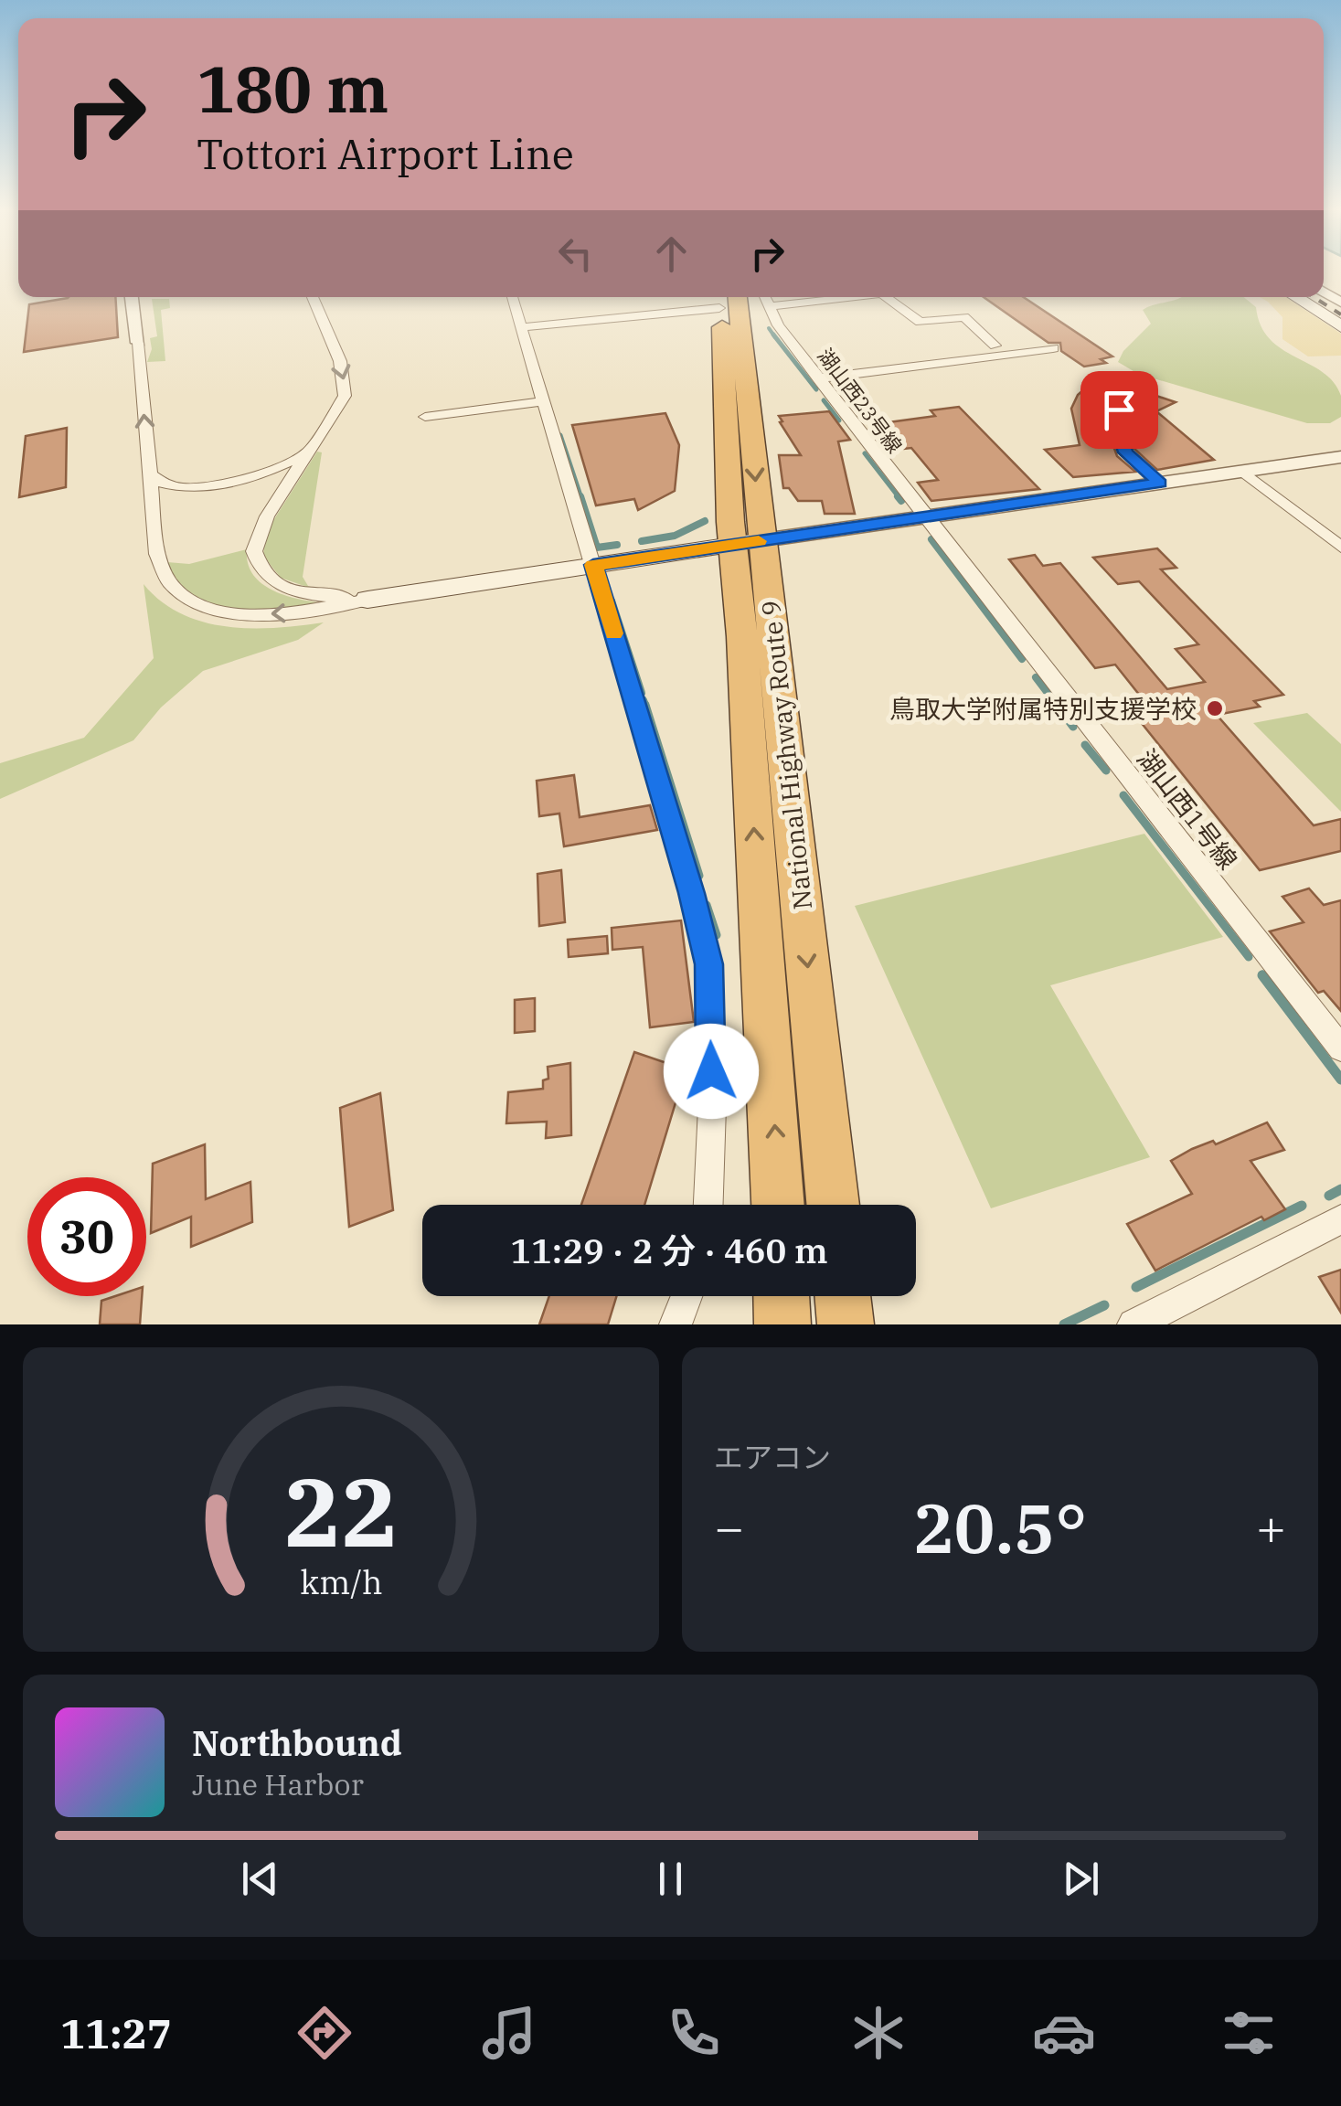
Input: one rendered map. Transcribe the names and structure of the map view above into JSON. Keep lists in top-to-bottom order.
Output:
{
  "streets": {
    "highway": ["National Highway Route 9"],
    "street": ["湖山西23号線", "湖山西1号線"]
  },
  "crossings": [
    ["湖山西23号線", "湖山西1号線"]
  ],
  "places": ["鳥取大学附属特別支援学校"],
  "page": {
    "turn": ["180 m", "Tottori Airport Line"],
    "limit": "30",
    "trip": "11:29 · 2 分 · 460 m",
    "tile": "エアコン",
    "heat": ["−", "20.5°", "+"],
    "song": ["Northbound", "June Harbor"],
    "tabs": "11:27",
    "gauge": ["22", "km/h"]
  }
}
